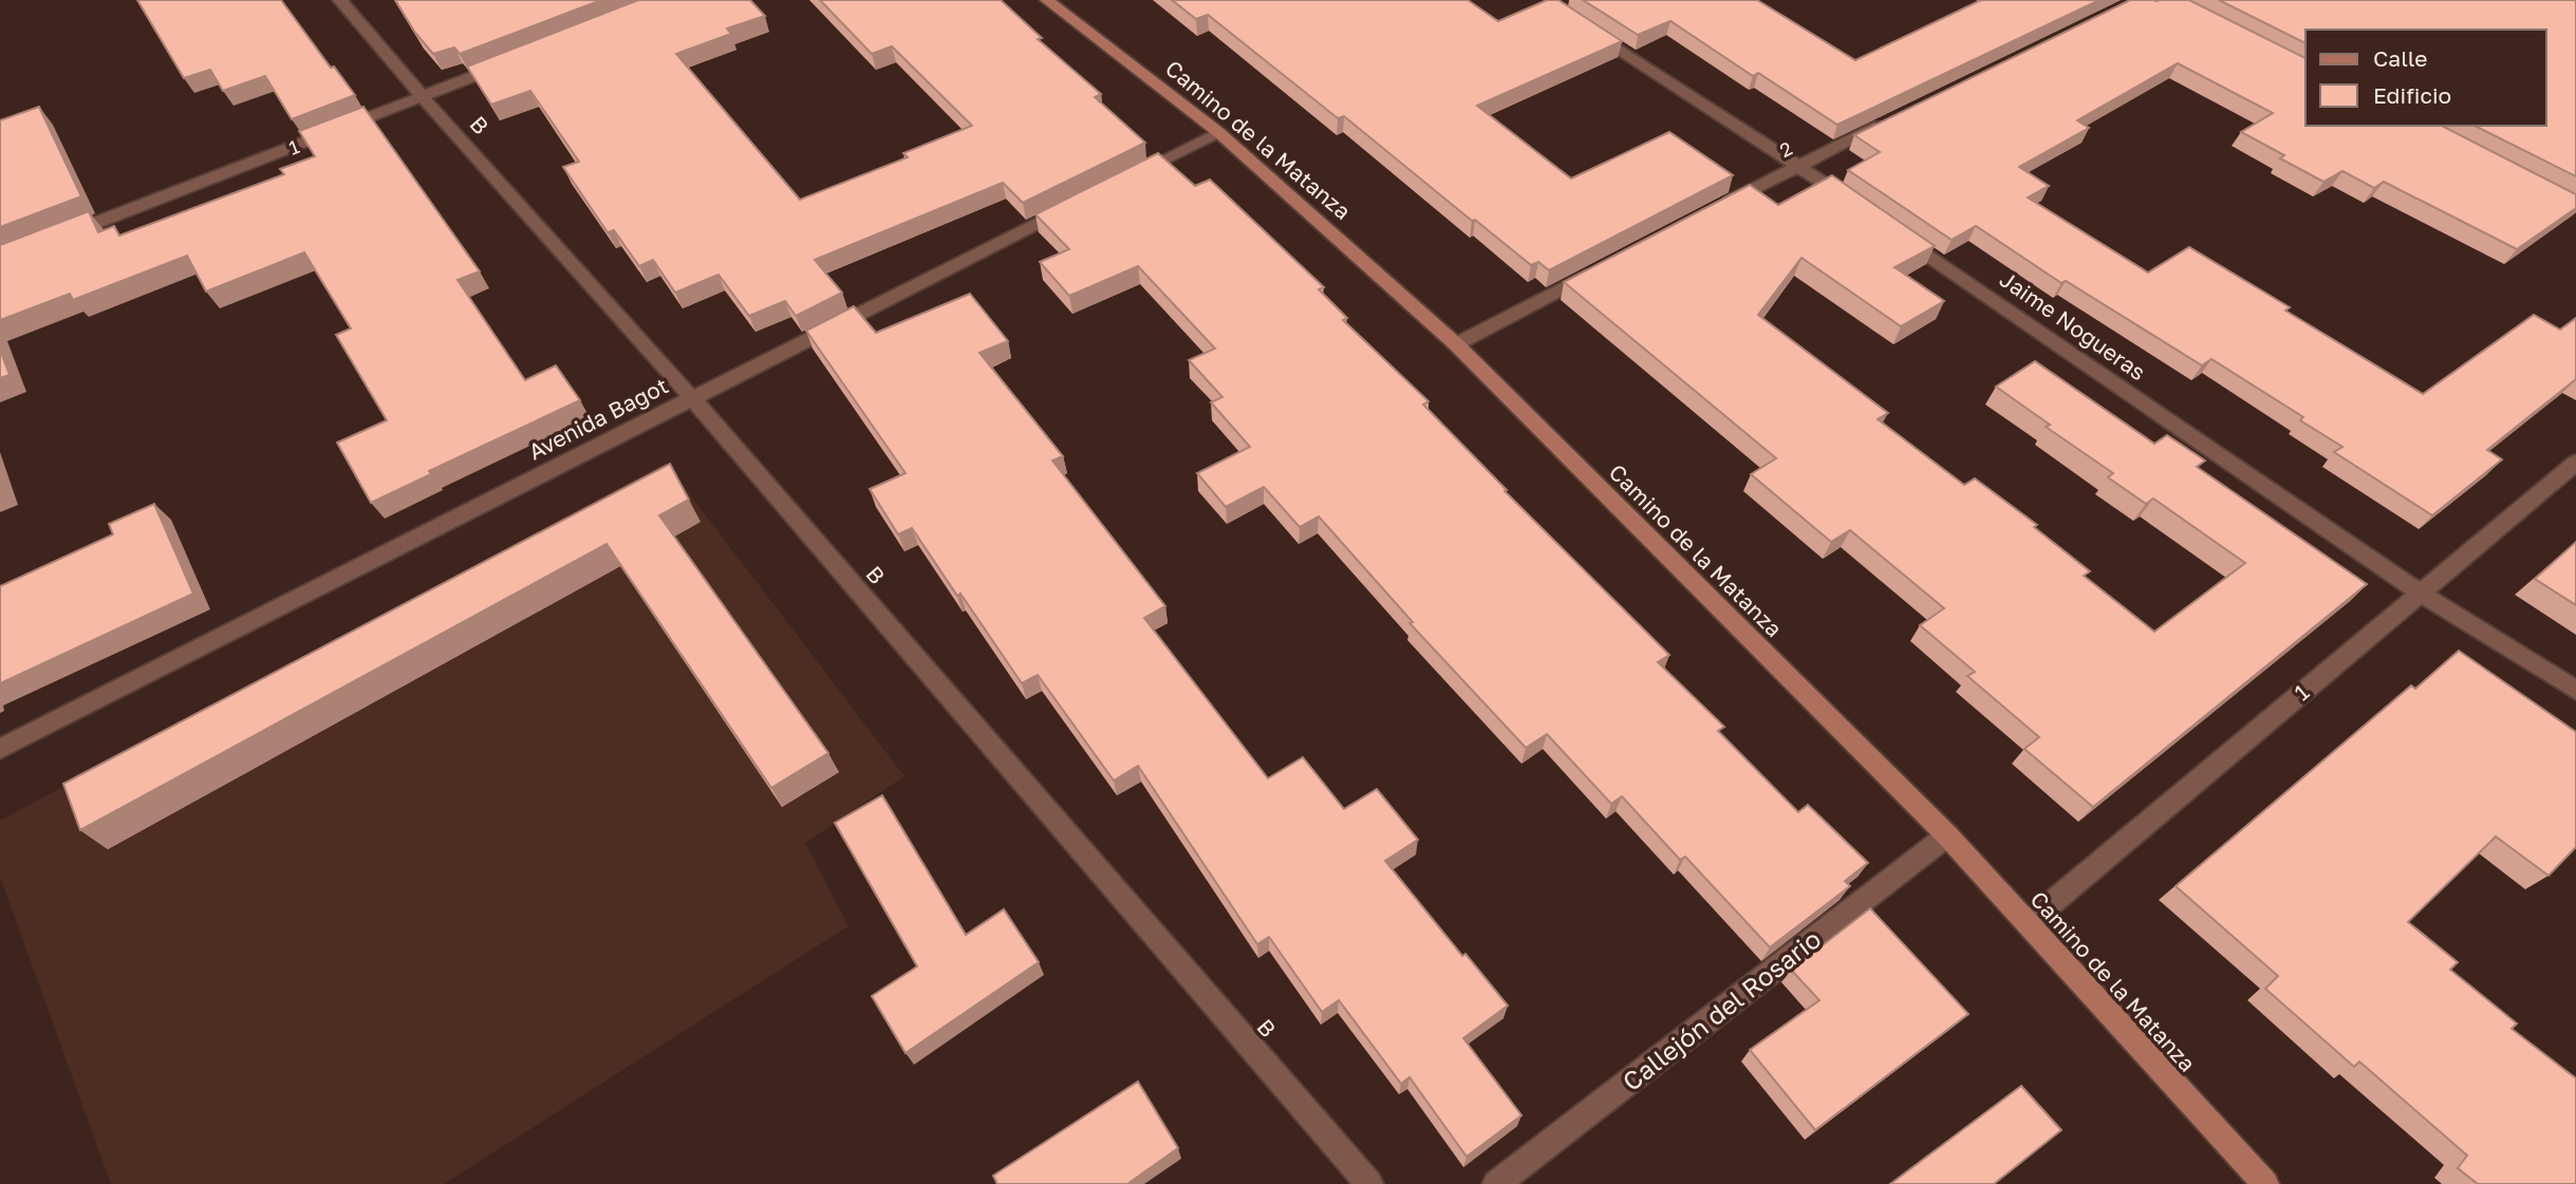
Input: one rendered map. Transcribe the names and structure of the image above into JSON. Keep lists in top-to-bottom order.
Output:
{
  "streets": {
    "main road": ["Camino de la Matanza"],
    "street": [
      "B",
      "1",
      "2",
      "Jaime Nogueras",
      "Avenida Bagot",
      "Callejón del Rosario"
    ]
  },
  "crossings": [
    ["B", "1"],
    ["B", "Avenida Bagot"],
    ["Camino de la Matanza", "1"],
    ["Camino de la Matanza", "Callejón del Rosario"],
    ["1", "Jaime Nogueras"]
  ],
  "legend": ["Calle", "Edificio"]
}
